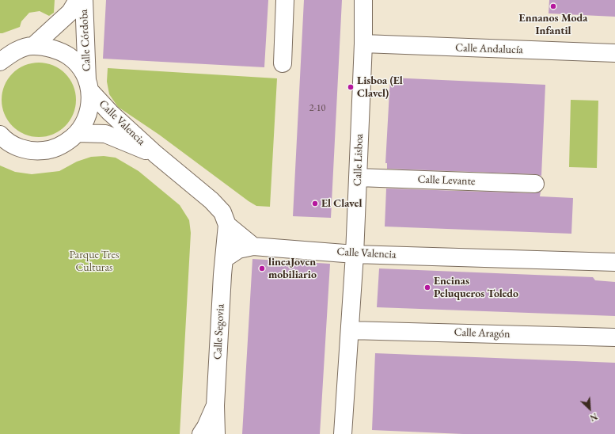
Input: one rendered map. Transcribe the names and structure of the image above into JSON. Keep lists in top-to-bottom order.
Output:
{
  "streets": {
    "street": [
      "Calle Córdoba",
      "Calle Andalucía",
      "Calle Valencia",
      "Calle Lisboa",
      "Calle Levante",
      "Calle Segovia",
      "Calle Aragón"
    ]
  },
  "crossings": [
    ["Calle Córdoba", "Calle Valencia"],
    ["Calle Andalucía", "Calle Lisboa"],
    ["Calle Valencia", "Calle Lisboa"],
    ["Calle Valencia", "Calle Segovia"],
    ["Calle Lisboa", "Calle Levante"],
    ["Calle Lisboa", "Calle Aragón"]
  ],
  "parks": ["Parque Tres Culturas"],
  "places": [
    "Ennanos Moda Infantil",
    "Lisboa (El Clavel)",
    "El Clavel",
    "lineaJoven mobiliario",
    "Encinas Peluqueros Toledo"
  ],
  "house_numbers": ["2-10"],
  "north": "bottom right"
}
